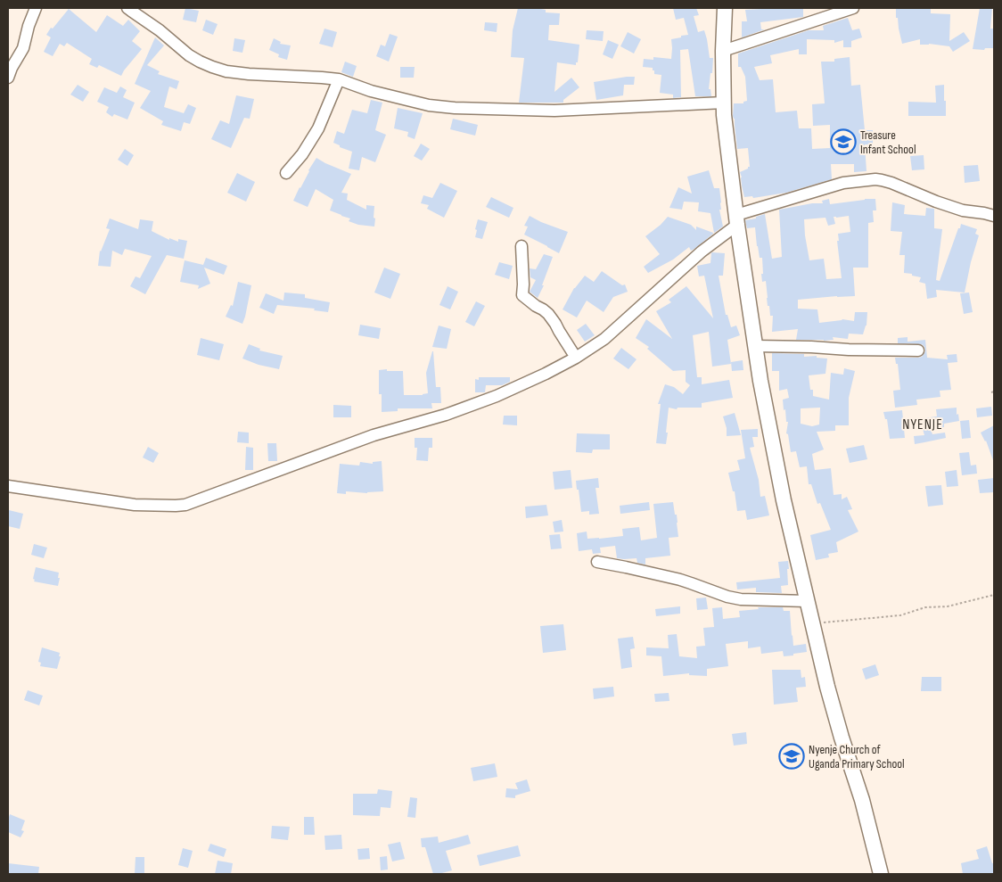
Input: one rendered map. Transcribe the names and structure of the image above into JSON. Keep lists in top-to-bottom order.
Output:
{
  "districts": ["NYENJE"],
  "places": {
    "school or university": ["Treasure Infant School", "Nyenje Church of Uganda Primary School"]
  }
}
